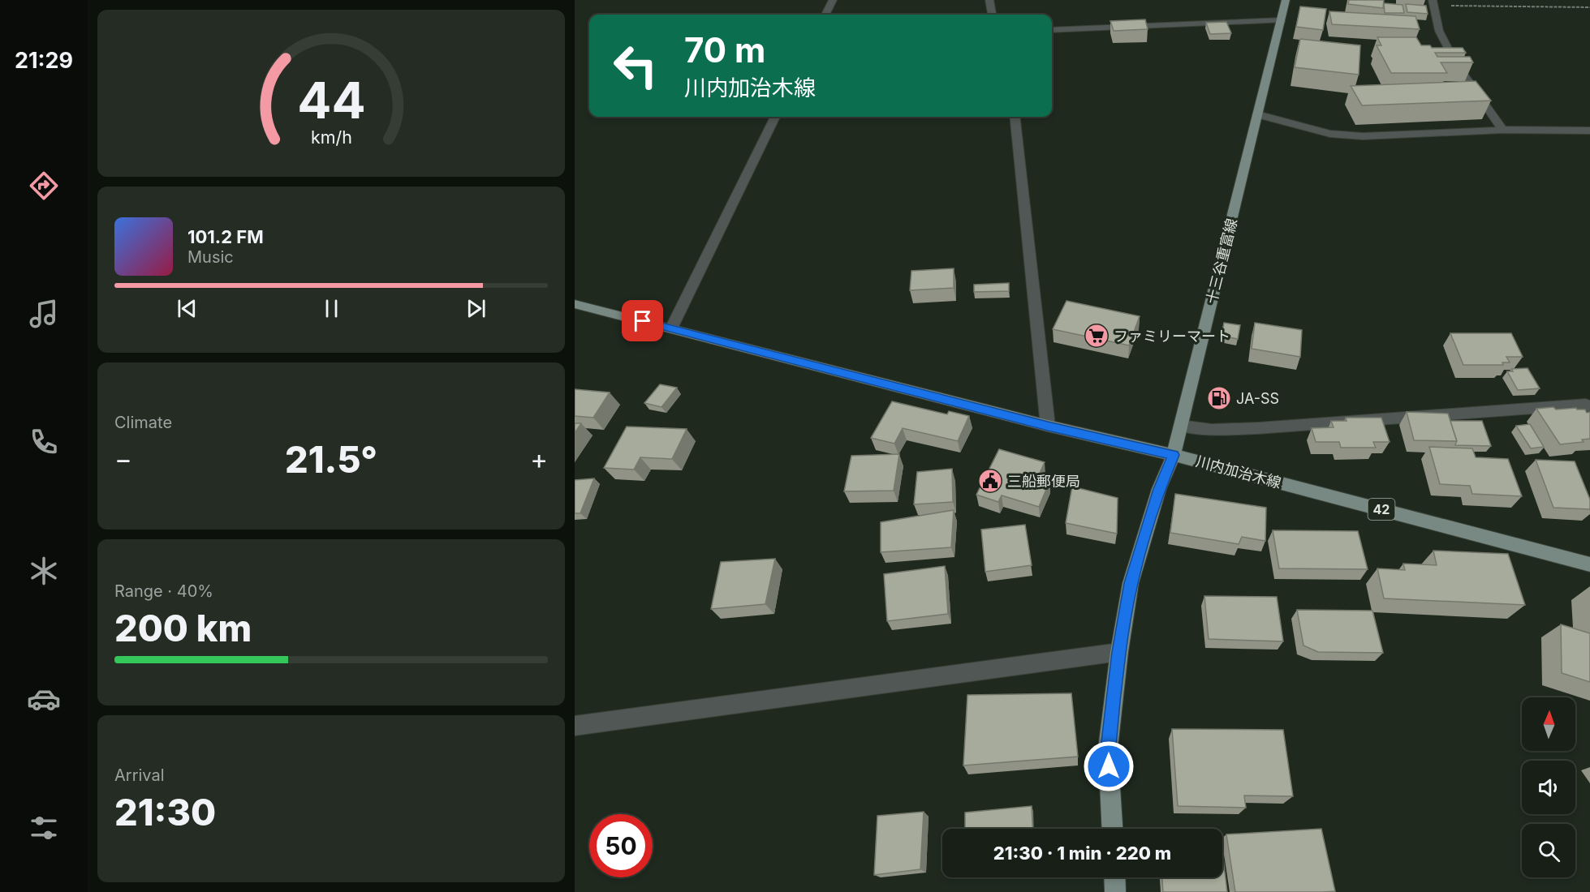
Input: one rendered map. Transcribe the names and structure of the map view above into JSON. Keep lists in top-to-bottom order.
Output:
{
  "streets": {
    "main road": ["十三谷重富線", "川内加治木線", "42"]
  },
  "crossings": [
    ["十三谷重富線", "川内加治木線"]
  ],
  "places": {
    "supermarket": ["ファミリーマート"],
    "fuel station": ["JA-SS"],
    "public building": ["三船郵便局"]
  },
  "north": "top",
  "page": {
    "tabs": "21:29",
    "turn": ["70 m", "川内加治木線"],
    "song": ["101.2 FM", "Music"],
    "tile": [
      "Climate",
      ["Range · 40%", "200 km"],
      ["Arrival", "21:30"]
    ],
    "heat": ["−", "21.5°", "+"],
    "limit": "50",
    "trip": "21:30 · 1 min · 220 m",
    "gauge": ["44", "km/h"]
  }
}
